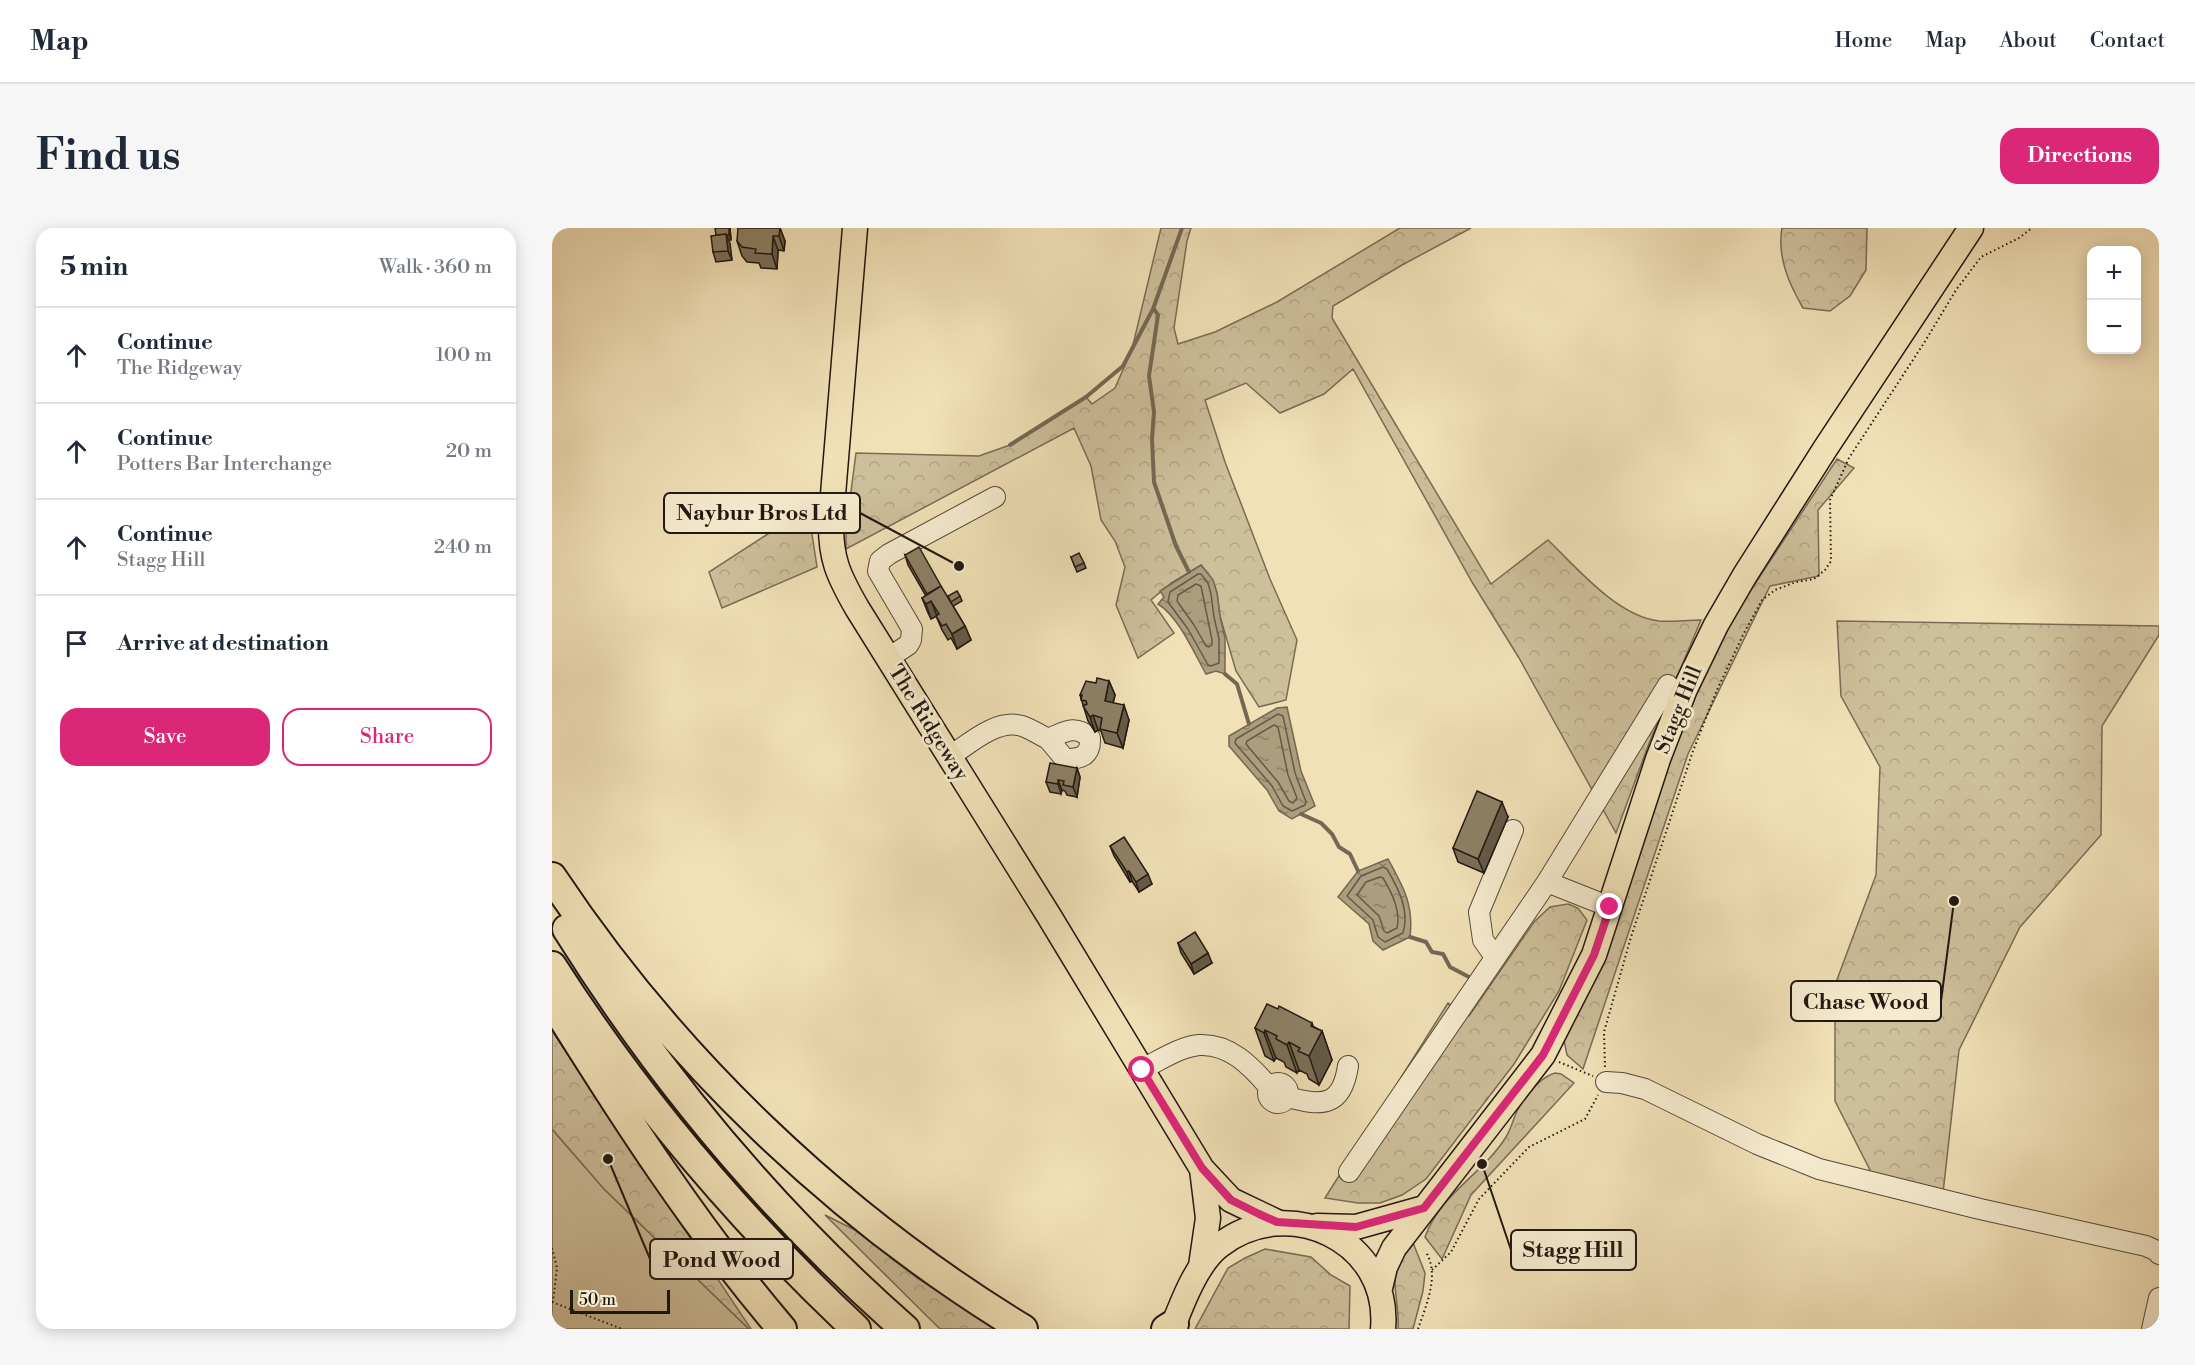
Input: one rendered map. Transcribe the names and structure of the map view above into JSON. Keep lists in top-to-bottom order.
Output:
{
  "streets": {
    "main road": ["Stagg Hill", "The Ridgeway"]
  },
  "places": [
    "Naybur Bros Ltd",
    "Chase Wood",
    "Pond Wood",
    "Stagg Hill"
  ],
  "scale_bar": "50 m",
  "page": {
    "header": "Map",
    "nav": [
      "Home",
      "Map",
      "About",
      "Contact"
    ],
    "buttons": [
      "Directions",
      ["Save", "Share"]
    ],
    "title": "Find us",
    "heading": ["5 min", "Walk · 360 m"],
    "map_buttons": ["+", "−"],
    "list": [
      ["Continue", "The Ridgeway", "100 m"],
      ["Continue", "Potters Bar Interchange", "20 m"],
      ["Continue", "Stagg Hill", "240 m"],
      "Arrive at destination"
    ],
    "scale": "50 m"
  }
}
